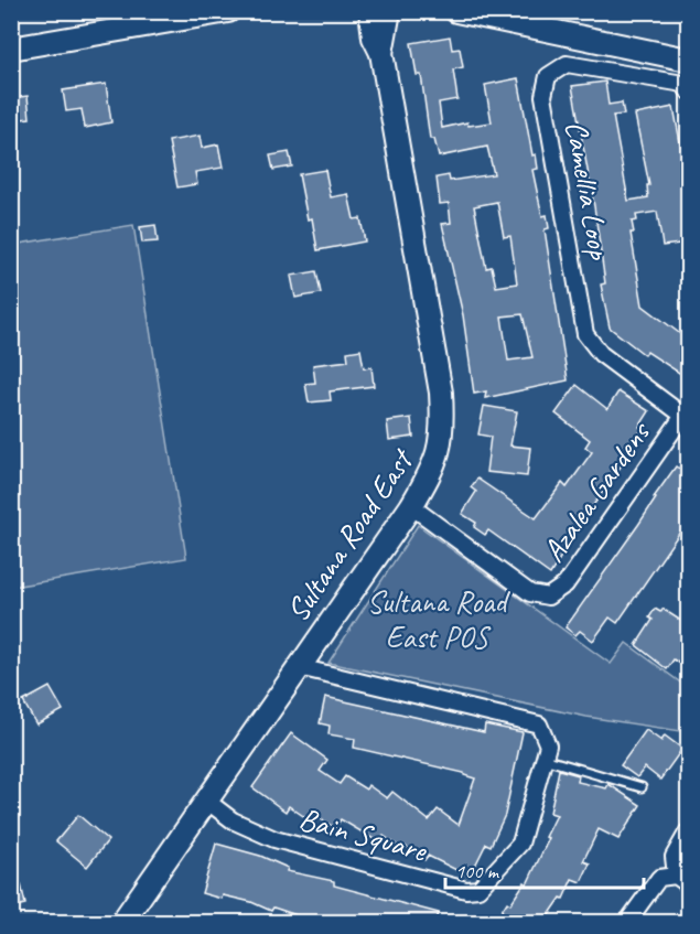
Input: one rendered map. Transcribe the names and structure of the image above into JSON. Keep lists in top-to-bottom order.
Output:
{
  "streets": {
    "street": [
      "Camellia Loop",
      "Azalea Gardens",
      "Sultana Road East",
      "Bain Square"
    ]
  },
  "crossings": [
    ["Camellia Loop", "Azalea Gardens"],
    ["Azalea Gardens", "Sultana Road East"],
    ["Sultana Road East", "Bain Square"]
  ],
  "parks": ["Sultana Road East POS"],
  "scale_bar": "100 m"
}
